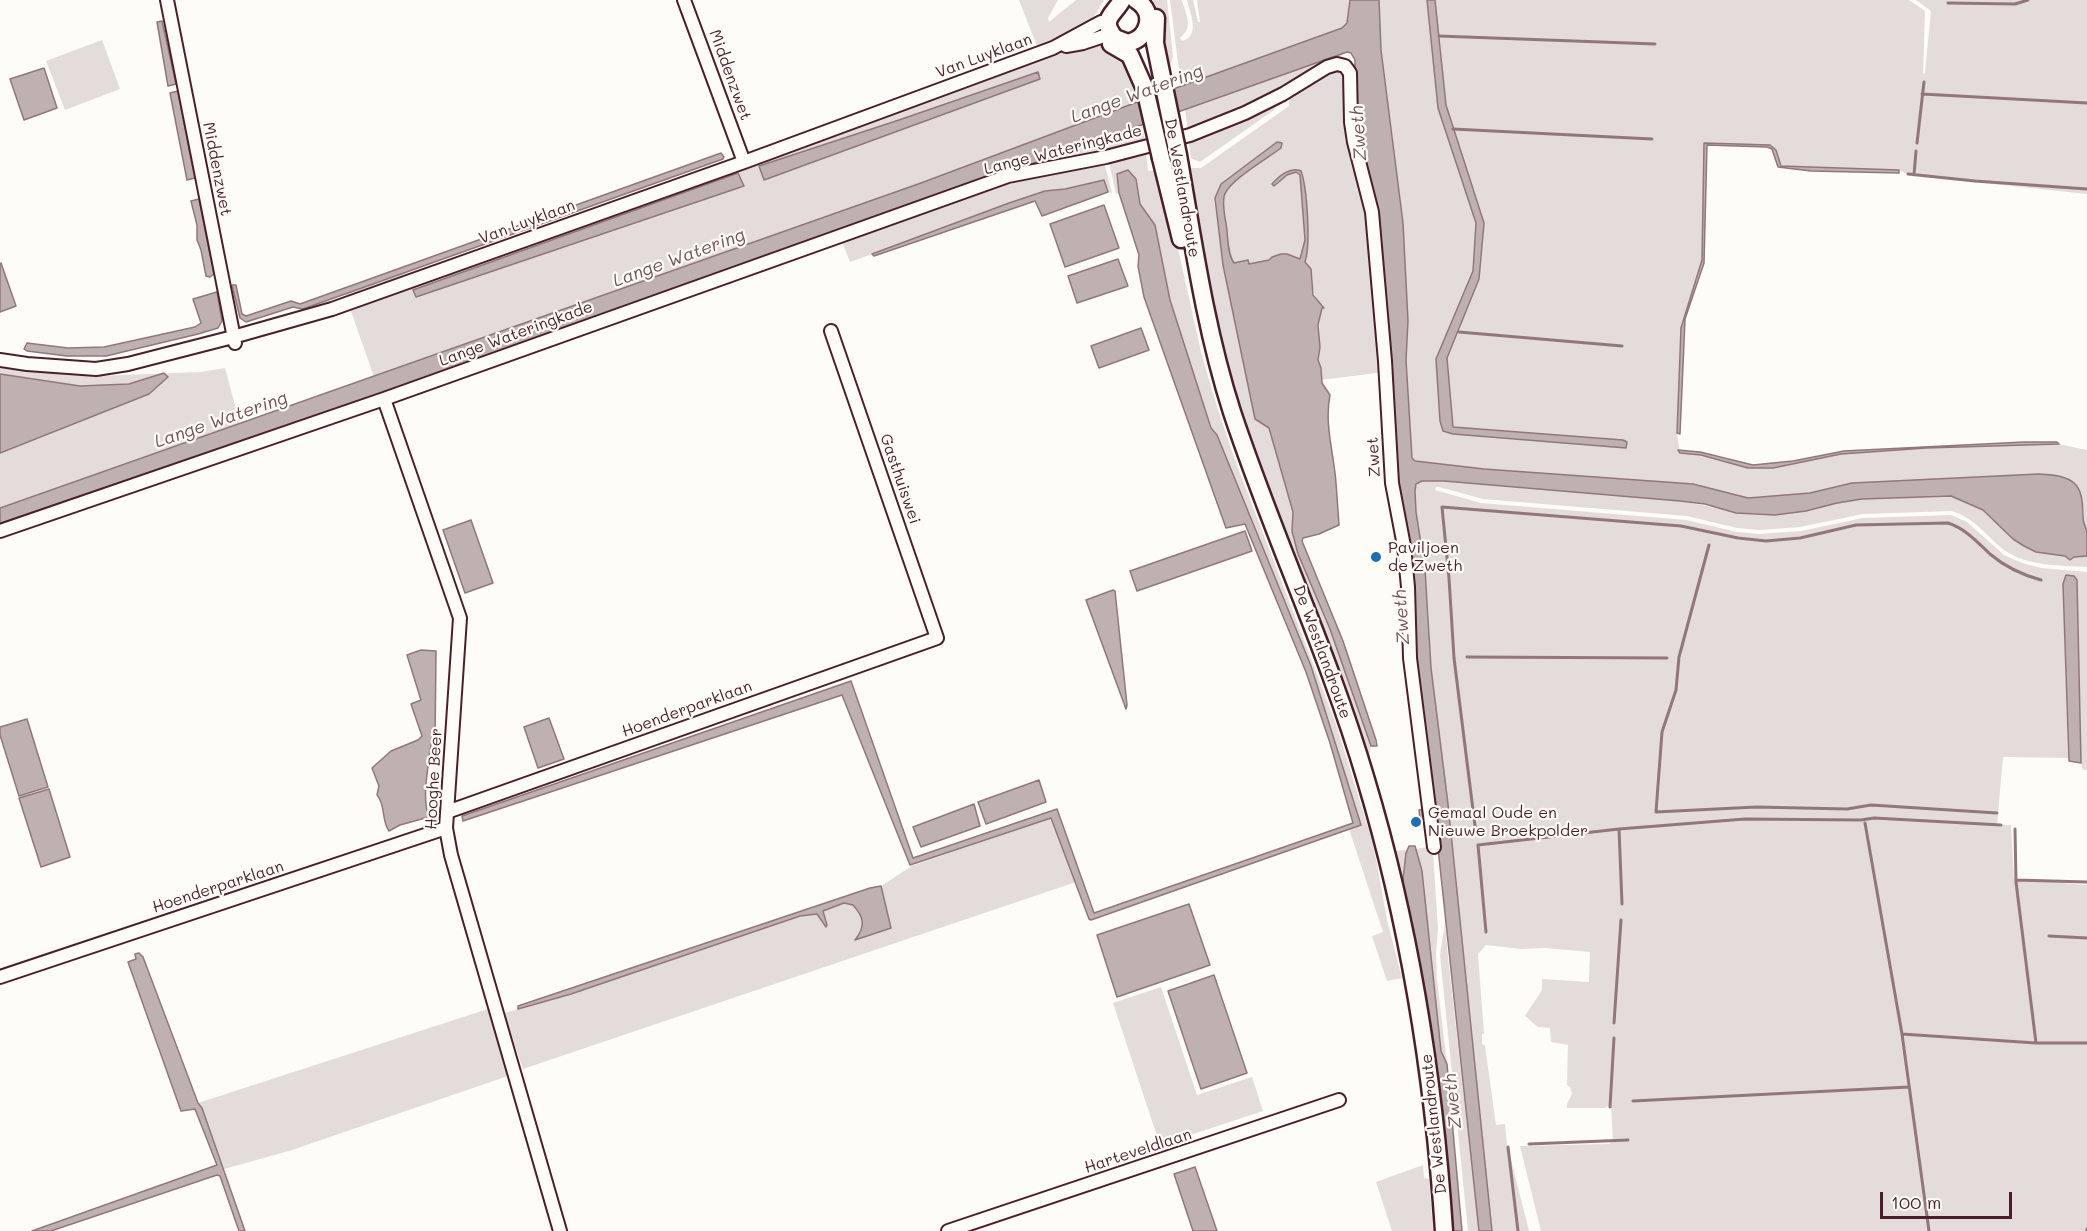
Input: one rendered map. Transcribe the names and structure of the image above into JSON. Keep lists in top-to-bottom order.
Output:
{
  "streets": {
    "main road": ["De Westlandroute"],
    "street": [
      "Van Luyklaan",
      "Middenzwet",
      "Lange Wateringkade",
      "Zwet",
      "Gasthuiswei",
      "Hoenderparklaan",
      "Hooghe Beer",
      "Harteveldlaan"
    ]
  },
  "crossings": [
    ["Van Luyklaan", "Middenzwet"],
    ["Van Luyklaan", "De Westlandroute"],
    ["Lange Wateringkade", "Zwet"],
    ["Lange Wateringkade", "Hooghe Beer"],
    ["Gasthuiswei", "Hoenderparklaan"],
    ["Hoenderparklaan", "Hooghe Beer"]
  ],
  "water": ["Lange Watering", "Zweth"],
  "places": ["Paviljoen de Zweth", "Gemaal Oude en Nieuwe Broekpolder"],
  "scale_bar": "100 m"
}
